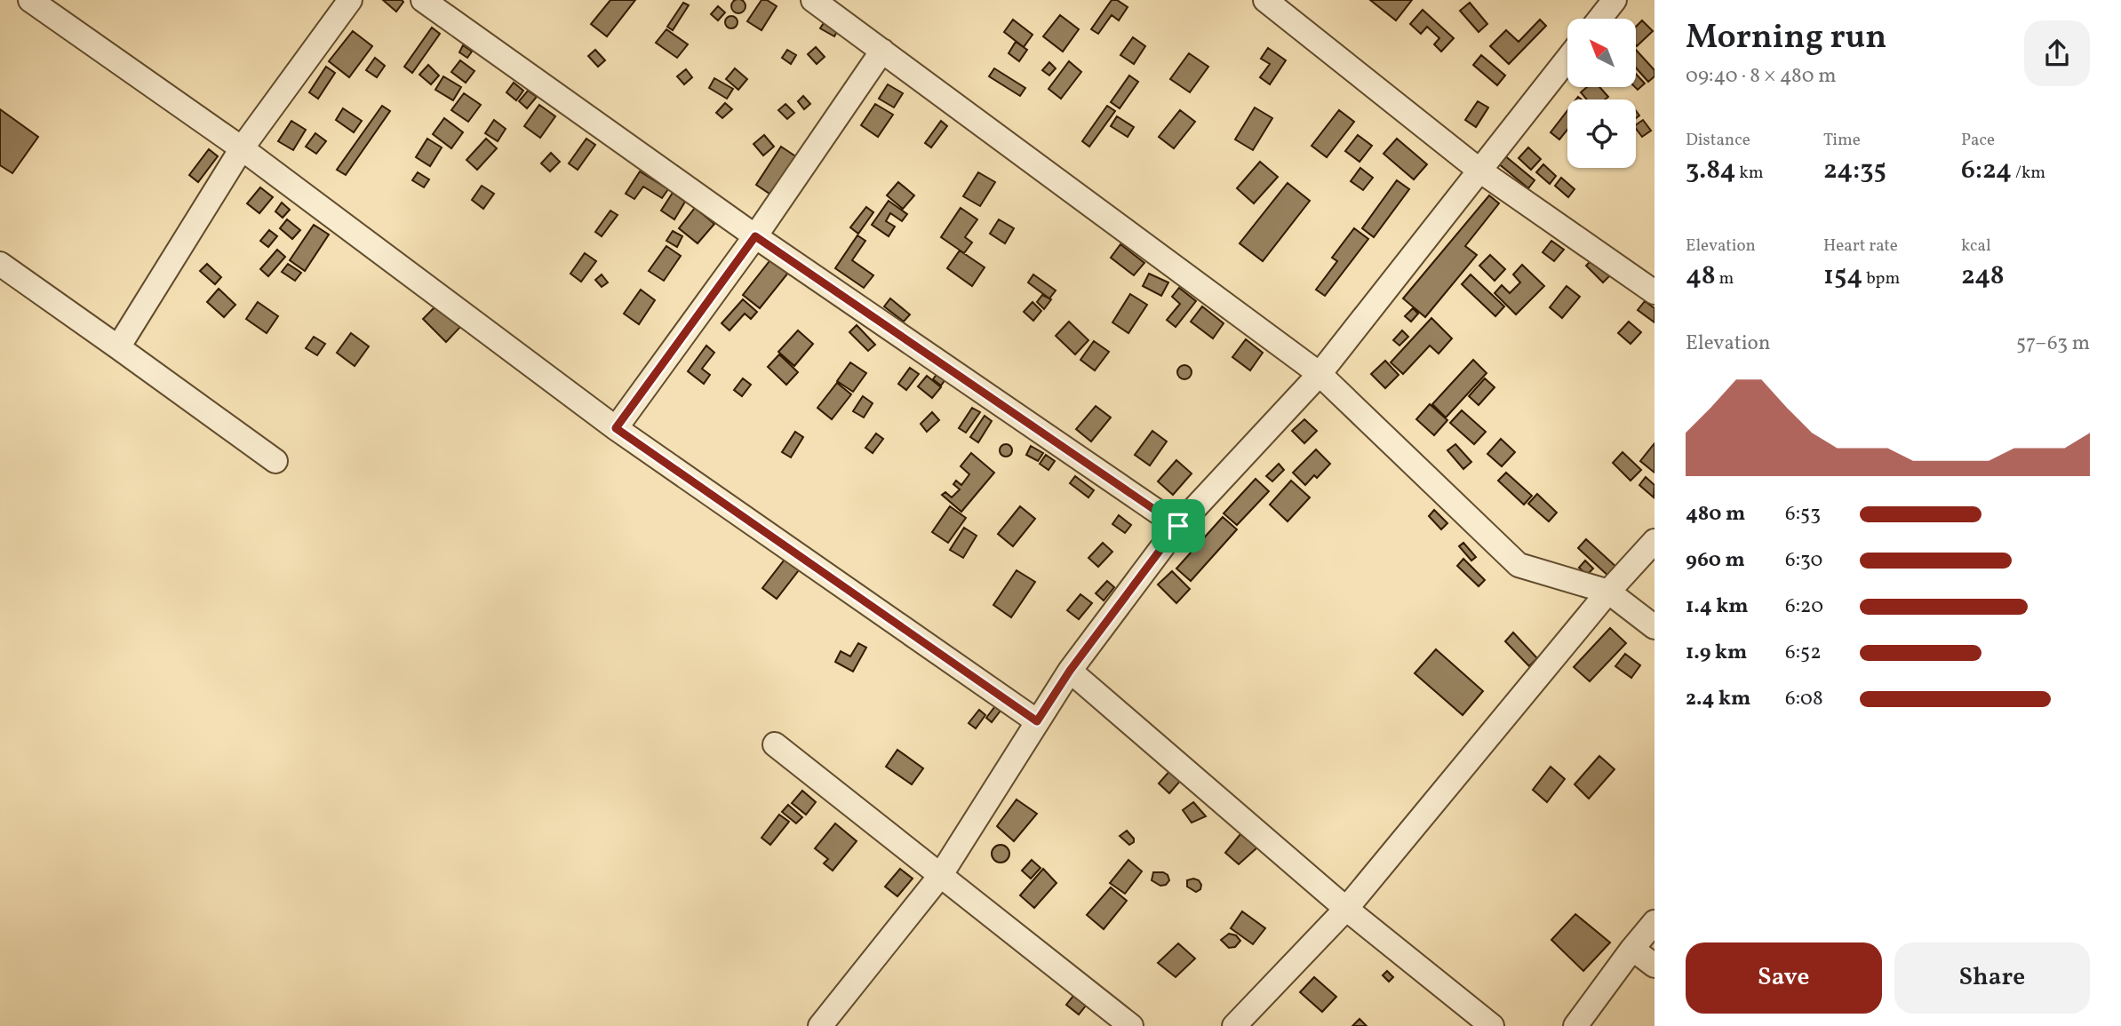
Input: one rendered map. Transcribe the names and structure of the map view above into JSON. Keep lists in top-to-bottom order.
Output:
{
  "north": "top left",
  "page": {
    "heading": ["Morning run", "09:40 · 8 × 480 m"],
    "stats": [
      ["Distance", "3.84 km"],
      ["Time", "24:35"],
      ["Pace", "6:24 /km"],
      ["Elevation", "48 m"],
      ["Heart rate", "154 bpm"],
      ["kcal", "248"]
    ],
    "chart": ["Elevation", "57–63 m"],
    "list": [
      {
        "name": "480 m",
        "note": "6:53"
      },
      {
        "name": "960 m",
        "note": "6:30"
      },
      {
        "name": "1.4 km",
        "note": "6:20"
      },
      {
        "name": "1.9 km",
        "note": "6:52"
      },
      {
        "name": "2.4 km",
        "note": "6:08"
      }
    ],
    "buttons": ["Save", "Share"]
  }
}
